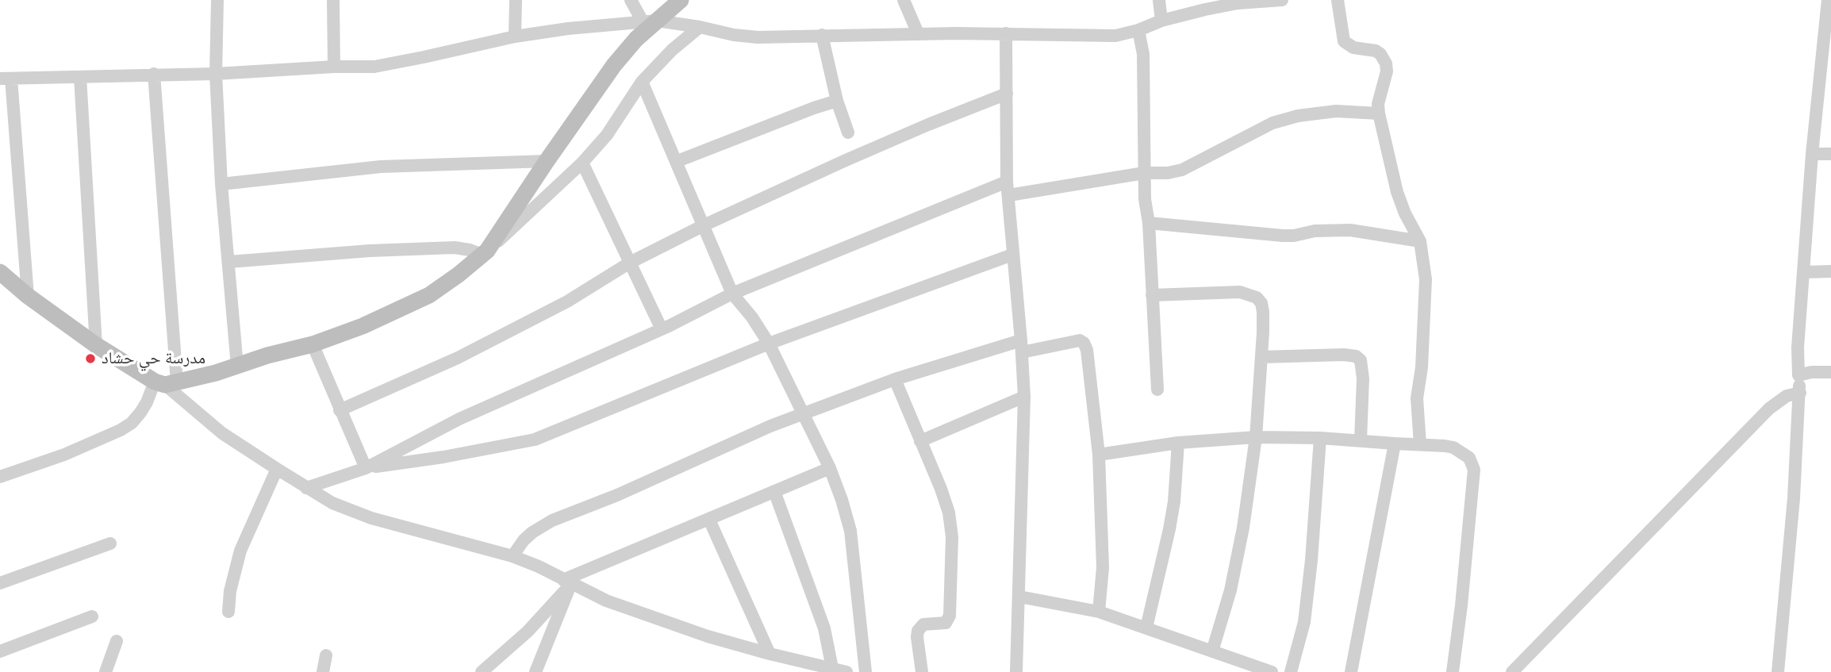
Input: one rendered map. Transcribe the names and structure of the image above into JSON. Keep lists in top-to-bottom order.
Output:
{
  "places": ["مدرسة حي حشاد"]
}
